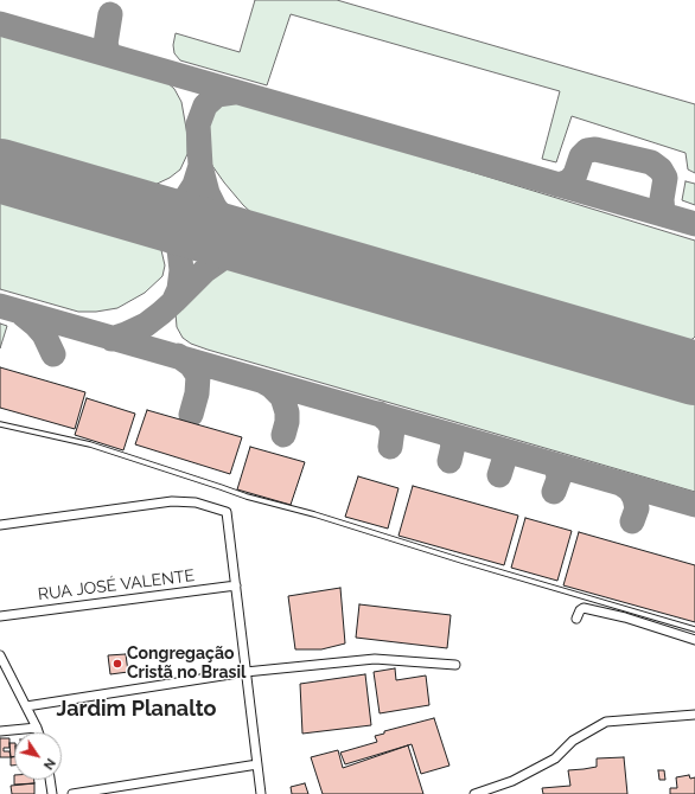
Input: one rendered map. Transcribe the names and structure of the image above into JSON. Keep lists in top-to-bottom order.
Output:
{
  "streets": {
    "street": ["RUA JOSÉ VALENTE"]
  },
  "districts": ["Jardim Planalto"],
  "places": ["Congregação Cristã no Brasil"],
  "north": "bottom right"
}
